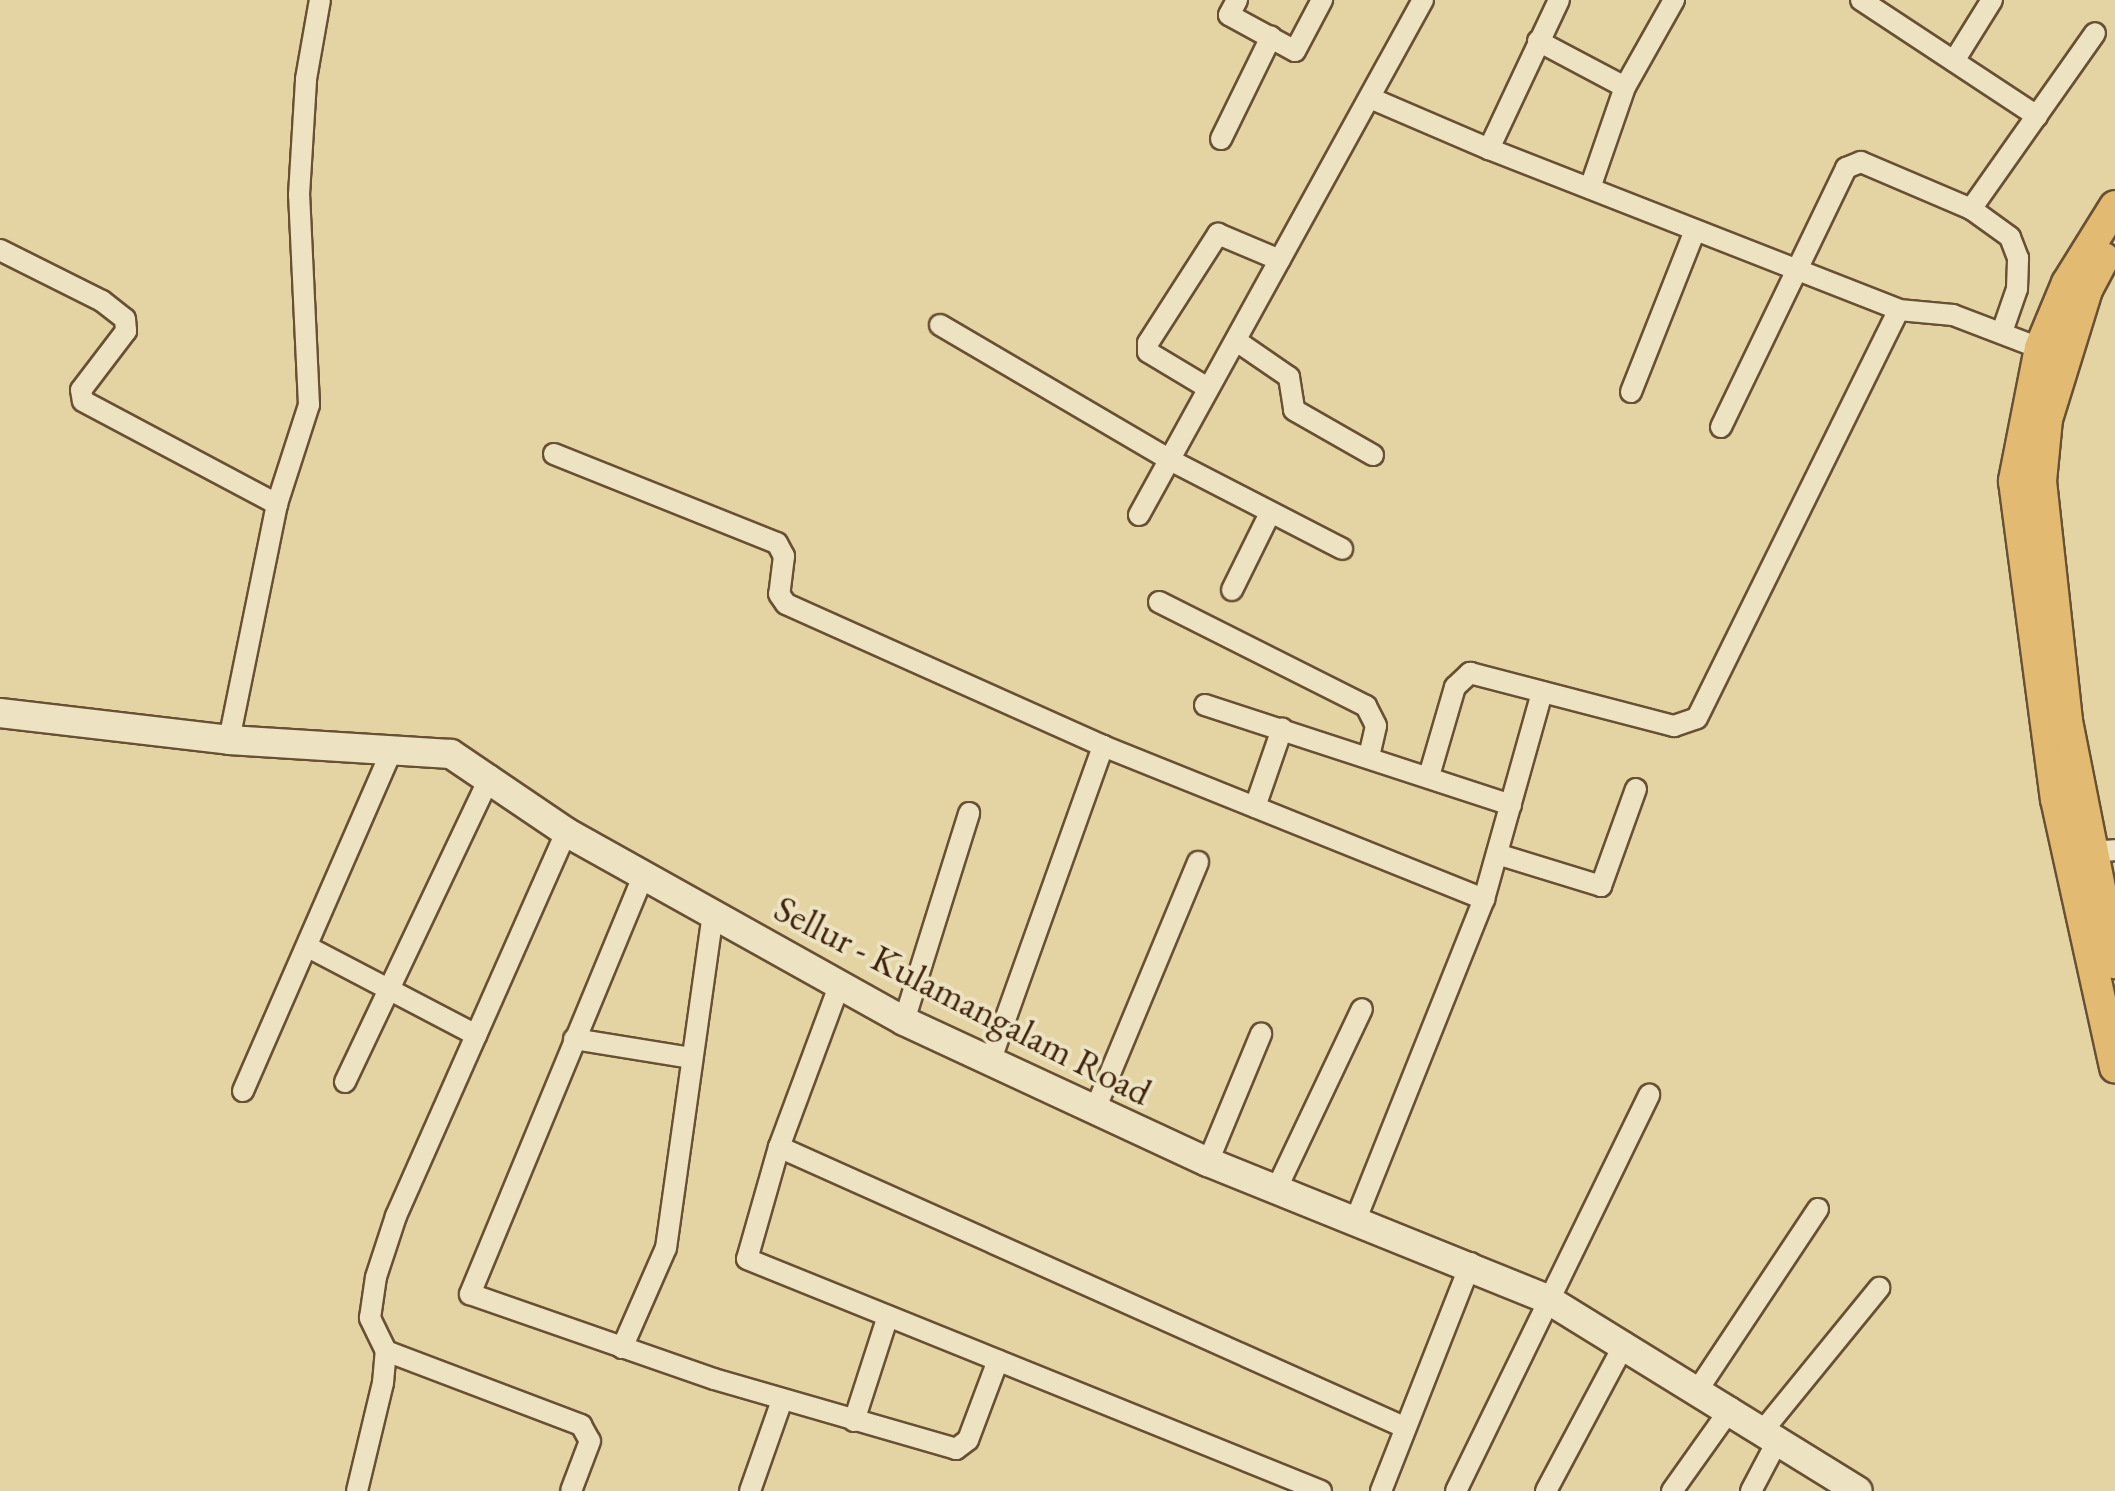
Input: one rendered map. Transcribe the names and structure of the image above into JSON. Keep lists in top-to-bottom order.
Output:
{
  "streets": {
    "main road": ["Sellur - Kulamangalam Road"]
  }
}
